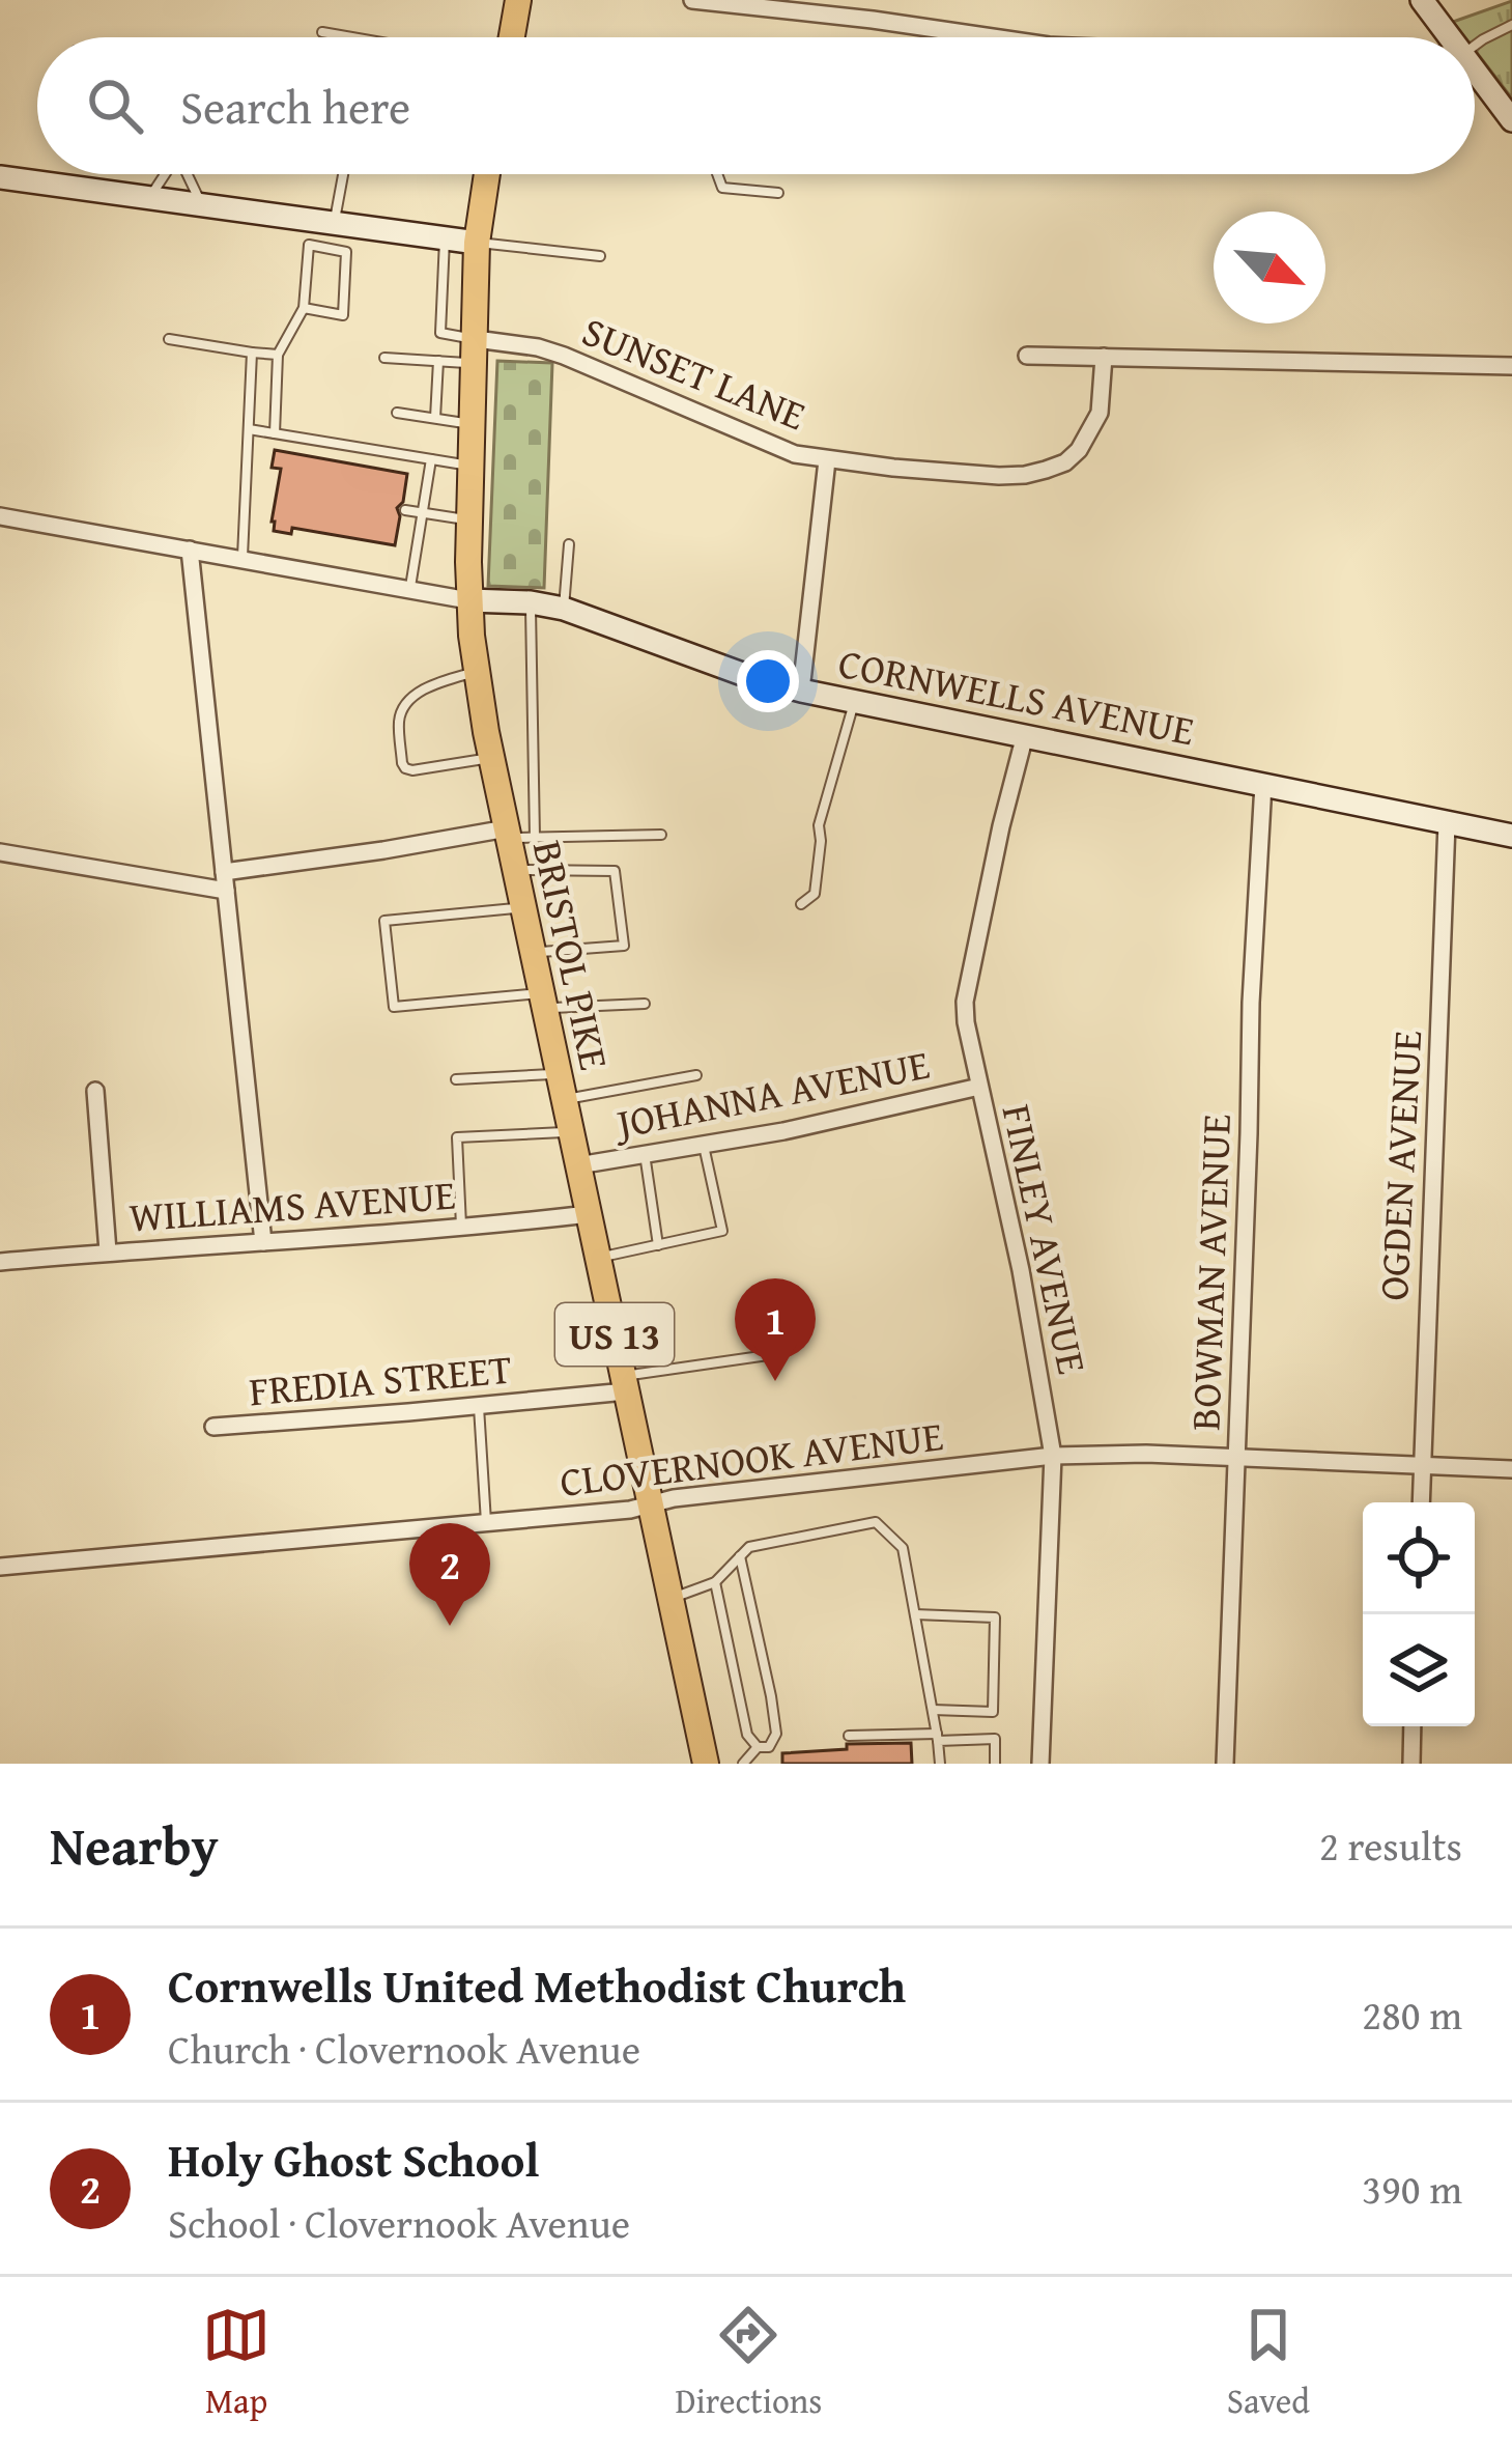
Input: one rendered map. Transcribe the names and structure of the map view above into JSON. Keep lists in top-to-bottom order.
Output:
{
  "streets": {
    "main road": ["BRISTOL PIKE", "US 13"],
    "street": [
      "SUNSET LANE",
      "CORNWELLS AVENUE",
      "JOHANNA AVENUE",
      "OGDEN AVENUE",
      "WILLIAMS AVENUE",
      "FINLEY AVENUE",
      "BOWMAN AVENUE",
      "FREDIA STREET",
      "CLOVERNOOK AVENUE"
    ]
  },
  "crossings": [
    ["SUNSET LANE", "BRISTOL PIKE"],
    ["CORNWELLS AVENUE", "BRISTOL PIKE"],
    ["CORNWELLS AVENUE", "OGDEN AVENUE"],
    ["CORNWELLS AVENUE", "FINLEY AVENUE"],
    ["CORNWELLS AVENUE", "BOWMAN AVENUE"],
    ["BRISTOL PIKE", "JOHANNA AVENUE"],
    ["BRISTOL PIKE", "WILLIAMS AVENUE"],
    ["BRISTOL PIKE", "FREDIA STREET"],
    ["BRISTOL PIKE", "CLOVERNOOK AVENUE"],
    ["JOHANNA AVENUE", "FINLEY AVENUE"],
    ["OGDEN AVENUE", "CLOVERNOOK AVENUE"],
    ["FINLEY AVENUE", "CLOVERNOOK AVENUE"],
    ["BOWMAN AVENUE", "CLOVERNOOK AVENUE"]
  ],
  "north": "bottom right",
  "page": {
    "search": "Search here",
    "pins": ["1", "2"],
    "heading": ["Nearby", "2 results"],
    "list": [
      {
        "mark": "1",
        "name": "Cornwells United Methodist Church",
        "note": "Church · Clovernook Avenue",
        "value": "280 m"
      },
      {
        "mark": "2",
        "name": "Holy Ghost School",
        "note": "School · Clovernook Avenue",
        "value": "390 m"
      }
    ],
    "nav": ["Map", "Directions", "Saved"]
  }
}
